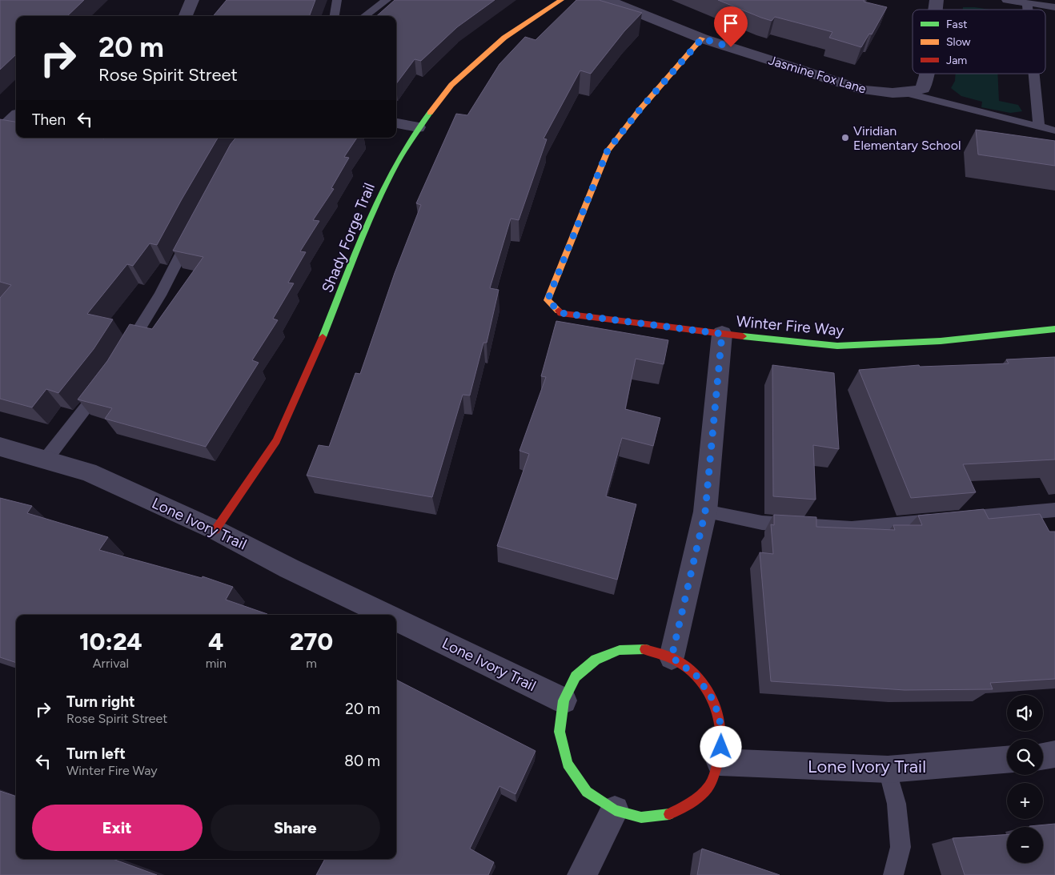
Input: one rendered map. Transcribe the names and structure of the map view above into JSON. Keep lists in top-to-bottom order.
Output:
{
  "streets": {
    "street": [
      "Jasmine Fox Lane",
      "Shady Forge Trail",
      "Winter Fire Way",
      "Lone Ivory Trail"
    ]
  },
  "crossings": [
    ["Jasmine Fox Lane", "Winter Fire Way"],
    ["Shady Forge Trail", "Lone Ivory Trail"]
  ],
  "places": ["Viridian Elementary School"],
  "legend": ["Fast", "Slow", "Jam"],
  "page": {
    "turn": ["20 m", "Rose Spirit Street"],
    "then": "Then",
    "eta": [
      "10:24",
      "Arrival",
      "4",
      "min",
      "270",
      "m"
    ],
    "list": [
      {
        "name": "Turn right",
        "note": "Rose Spirit Street",
        "value": "20 m"
      },
      {
        "name": "Turn left",
        "note": "Winter Fire Way",
        "value": "80 m"
      }
    ],
    "map_buttons": ["+", "−"],
    "buttons": ["Exit", "Share"]
  }
}
